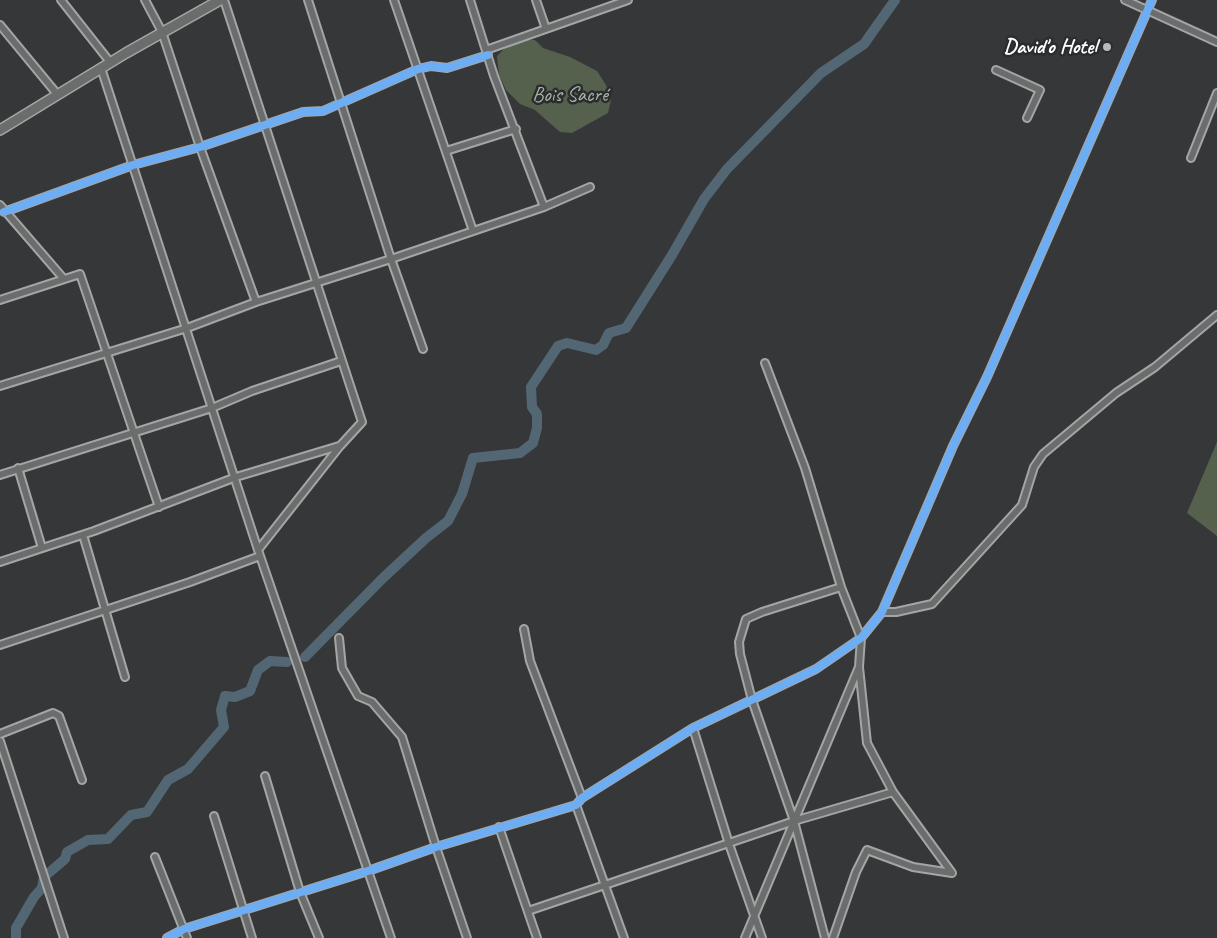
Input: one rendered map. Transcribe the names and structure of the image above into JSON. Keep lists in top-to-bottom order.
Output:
{
  "parks": ["Bois Sacré"],
  "places": ["David'o Hotel"]
}
